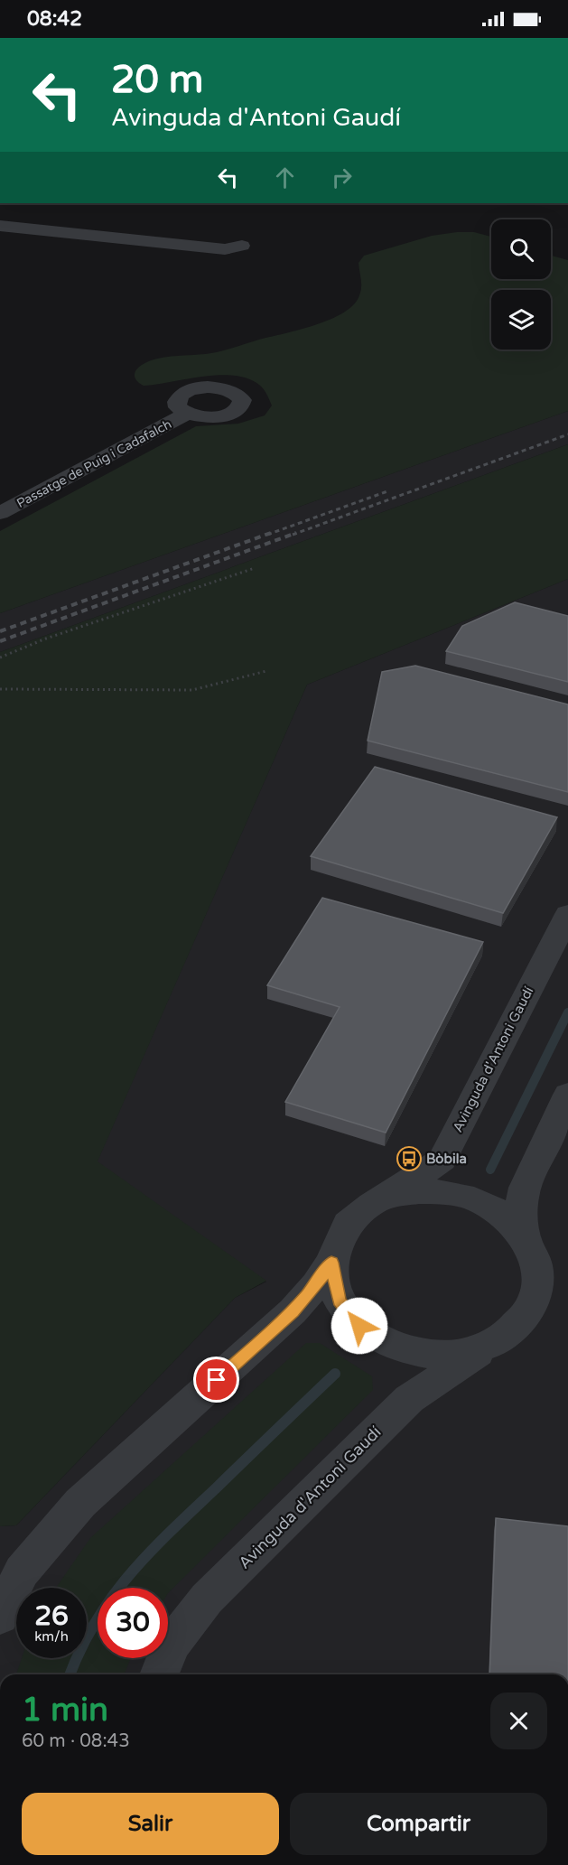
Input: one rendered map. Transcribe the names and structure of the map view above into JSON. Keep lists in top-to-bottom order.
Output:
{
  "streets": {
    "street": ["Passatge de Puig i Cadafalch", "Avinguda d'Antoni Gaudí"]
  },
  "places": {
    "bus stop": ["Bòbila"]
  },
  "page": {
    "status": "08:42",
    "turn": ["20 m", "Avinguda d'Antoni Gaudí"],
    "speed": "26 km/h",
    "limit": "30",
    "heading": ["1 min", "60 m · 08:43"],
    "buttons": ["Salir", "Compartir"]
  }
}
